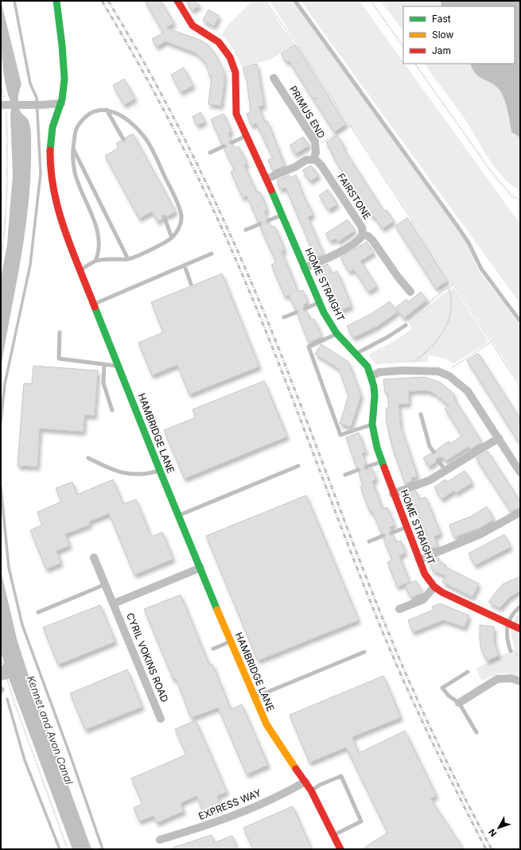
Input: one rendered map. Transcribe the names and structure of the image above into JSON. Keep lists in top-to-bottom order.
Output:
{
  "streets": {
    "street": [
      "PRIMUS END",
      "FAIRSTONE",
      "HOME STRAIGHT",
      "HAMBRIDGE LANE",
      "CYRIL VOKINS ROAD",
      "EXPRESS WAY"
    ]
  },
  "crossings": [
    ["PRIMUS END", "FAIRSTONE"],
    ["FAIRSTONE", "HOME STRAIGHT"],
    ["HAMBRIDGE LANE", "EXPRESS WAY"]
  ],
  "water": ["Kennet and Avon Canal"],
  "legend": ["Fast", "Slow", "Jam"],
  "north": "bottom left"
}
